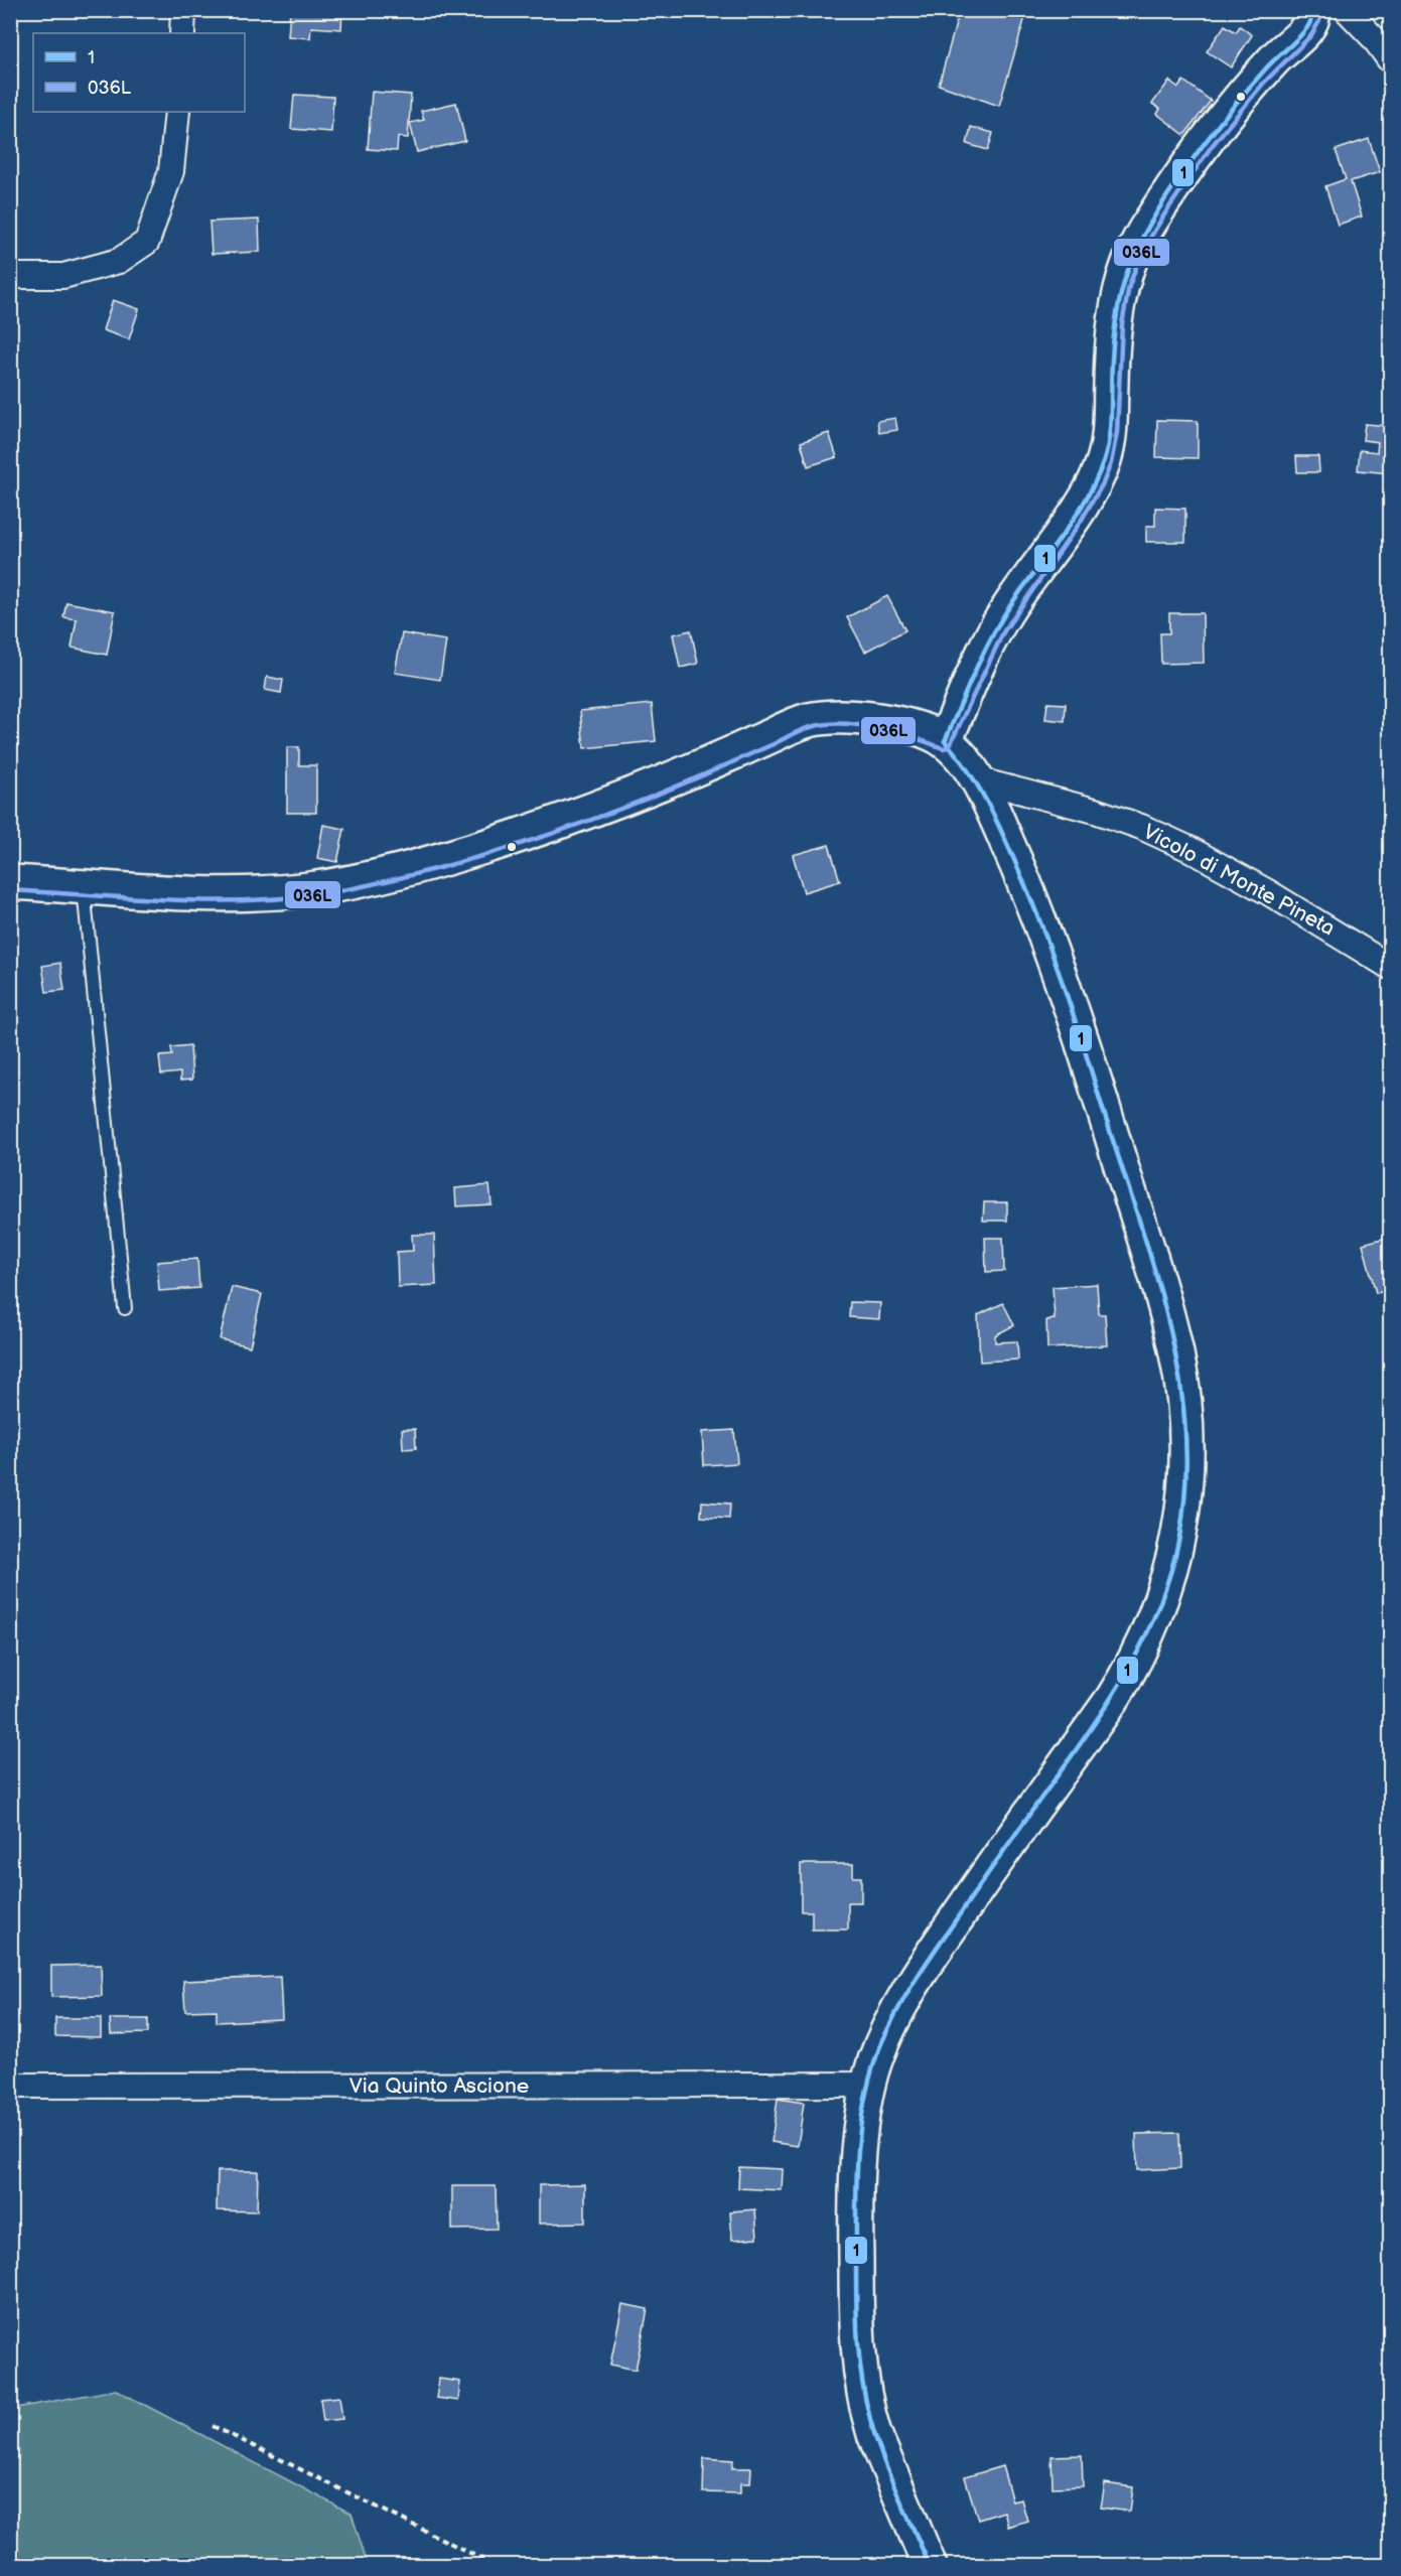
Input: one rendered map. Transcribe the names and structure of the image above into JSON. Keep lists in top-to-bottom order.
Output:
{
  "streets": {
    "street": ["Vicolo di Monte Pineta", "Via Quinto Ascione"]
  },
  "lines": ["transit line 1", "transit line 036L"],
  "legend": ["1", "036L"]
}
